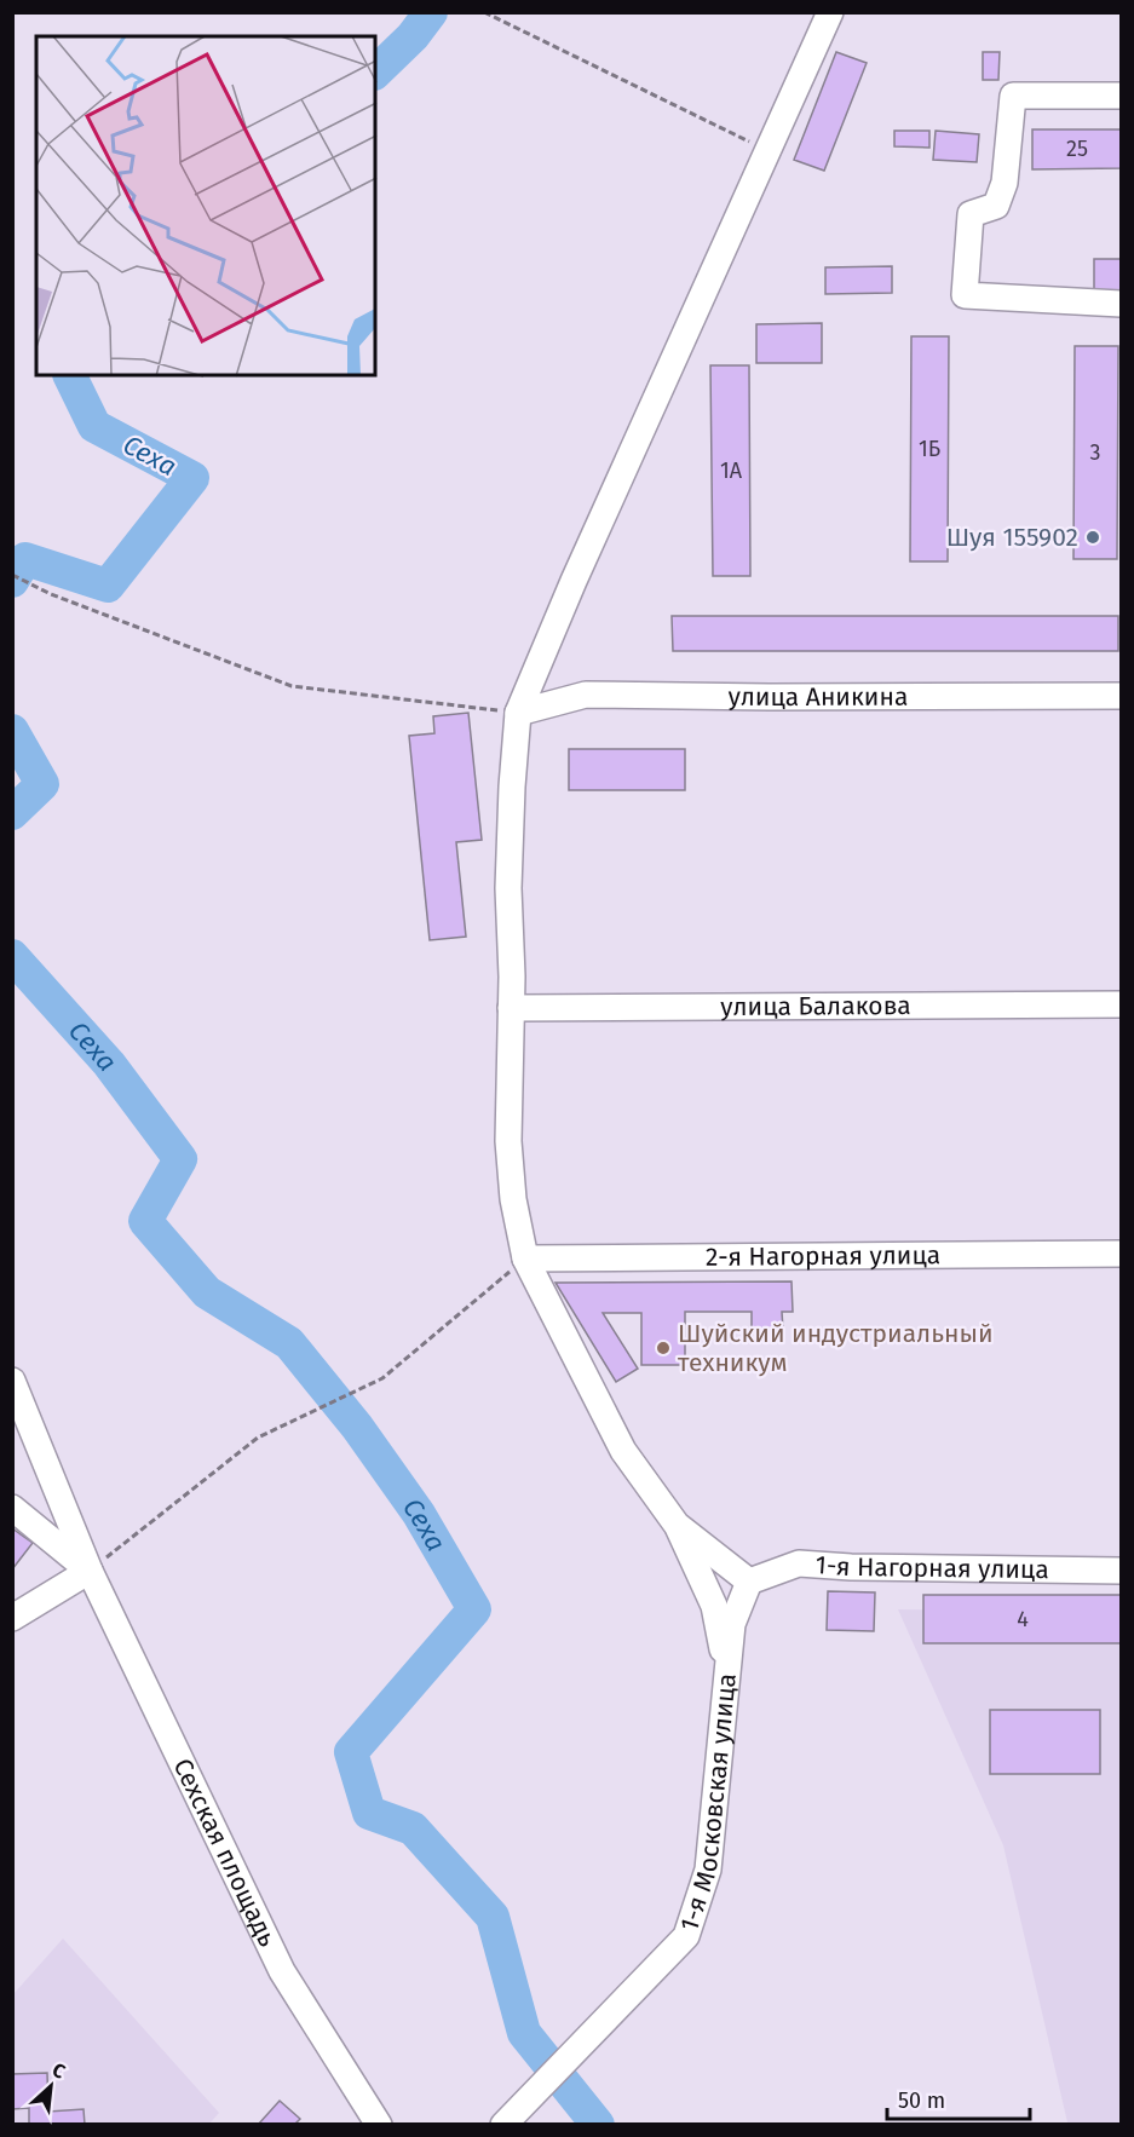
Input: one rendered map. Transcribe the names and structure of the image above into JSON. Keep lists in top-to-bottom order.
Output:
{
  "streets": {
    "street": [
      "улица Аникина",
      "улица Балакова",
      "2-я Нагорная улица",
      "1-я Нагорная улица",
      "1-я Московская улица",
      "Сехская площадь"
    ]
  },
  "crossings": [
    ["1-я Нагорная улица", "1-я Московская улица"]
  ],
  "water": ["Сеха"],
  "places": ["Шуя 155902", "Шуйский индустриальный техникум"],
  "house_numbers": [
    "25",
    "1Б",
    "3",
    "1А",
    "4"
  ],
  "scale_bar": "50 m",
  "north": "top right"
}
